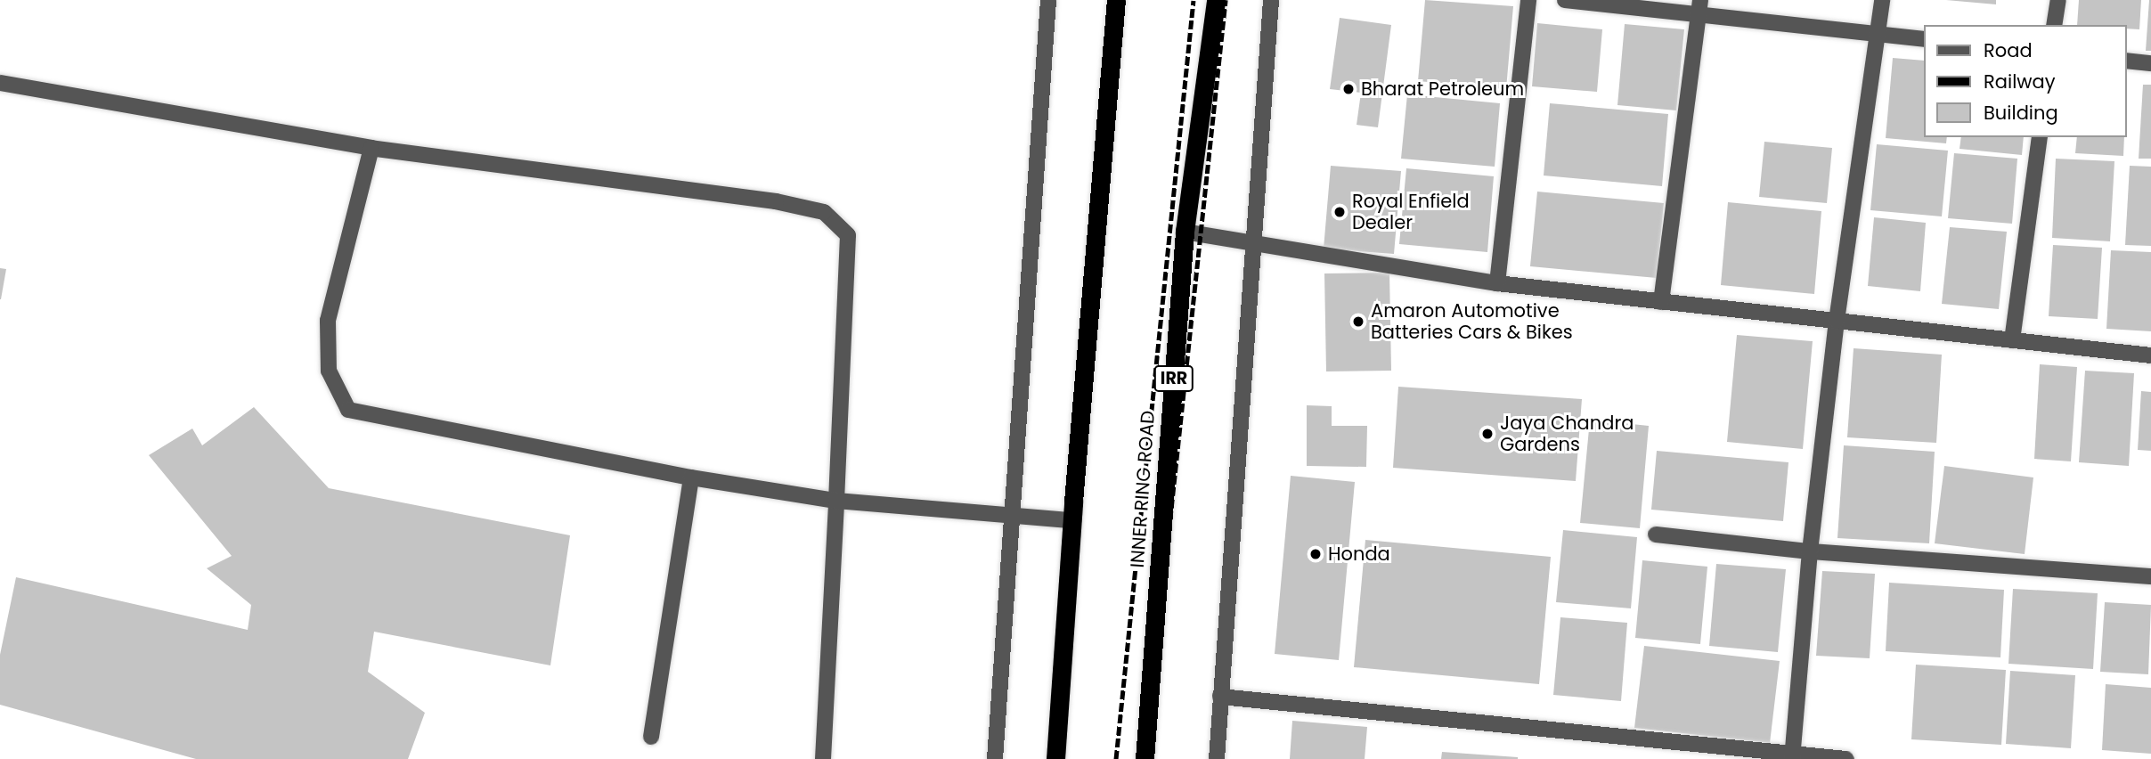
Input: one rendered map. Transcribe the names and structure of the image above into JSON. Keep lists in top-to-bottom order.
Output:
{
  "streets": {
    "highway": ["IRR", "INNER RING ROAD"]
  },
  "places": [
    "Bharat Petroleum",
    "Royal Enfield Dealer",
    "Amaron Automotive Batteries Cars & Bikes",
    "Jaya Chandra Gardens",
    "Honda"
  ],
  "legend": ["Road", "Railway", "Building"]
}
